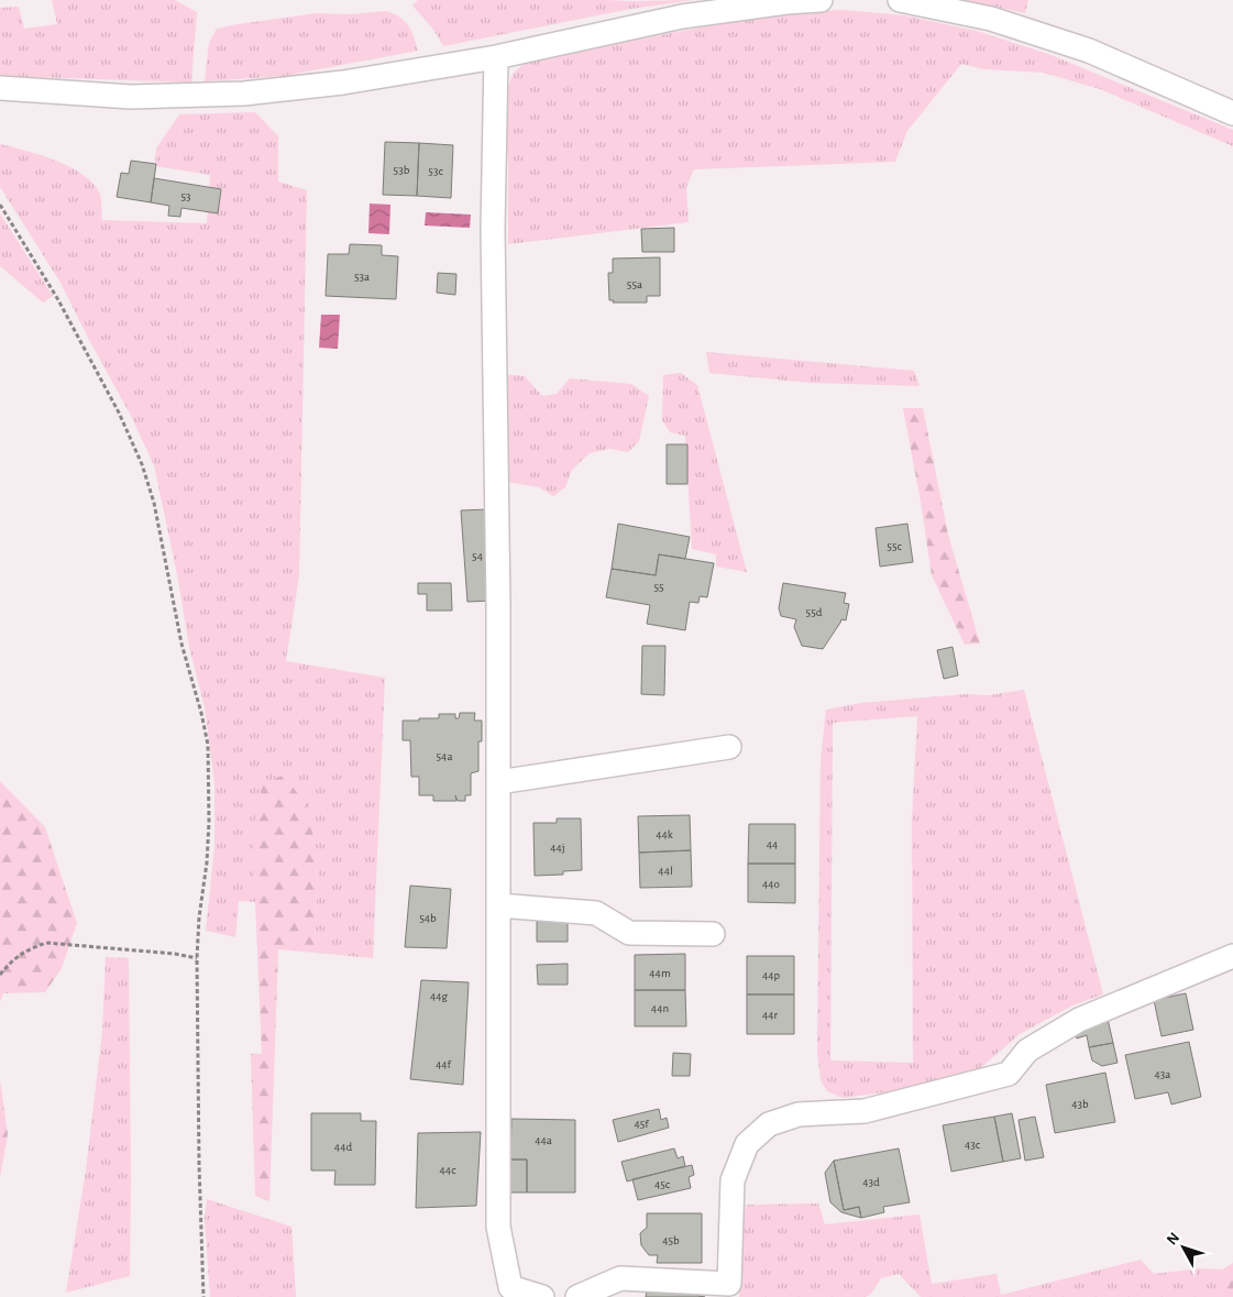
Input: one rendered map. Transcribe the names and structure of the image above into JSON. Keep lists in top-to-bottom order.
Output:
{
  "house_numbers": [
    "53b",
    "53c",
    "53",
    "53a",
    "55a",
    "55c",
    "54",
    "55",
    "55d",
    "54a",
    "44k",
    "44",
    "44j",
    "44l",
    "44o",
    "54b",
    "44m",
    "44p",
    "44g",
    "44n",
    "44r",
    "44f",
    "43a",
    "43b",
    "45f",
    "44a",
    "43c",
    "44d",
    "44c",
    "43d",
    "45c",
    "45b"
  ],
  "north": "top left"
}
